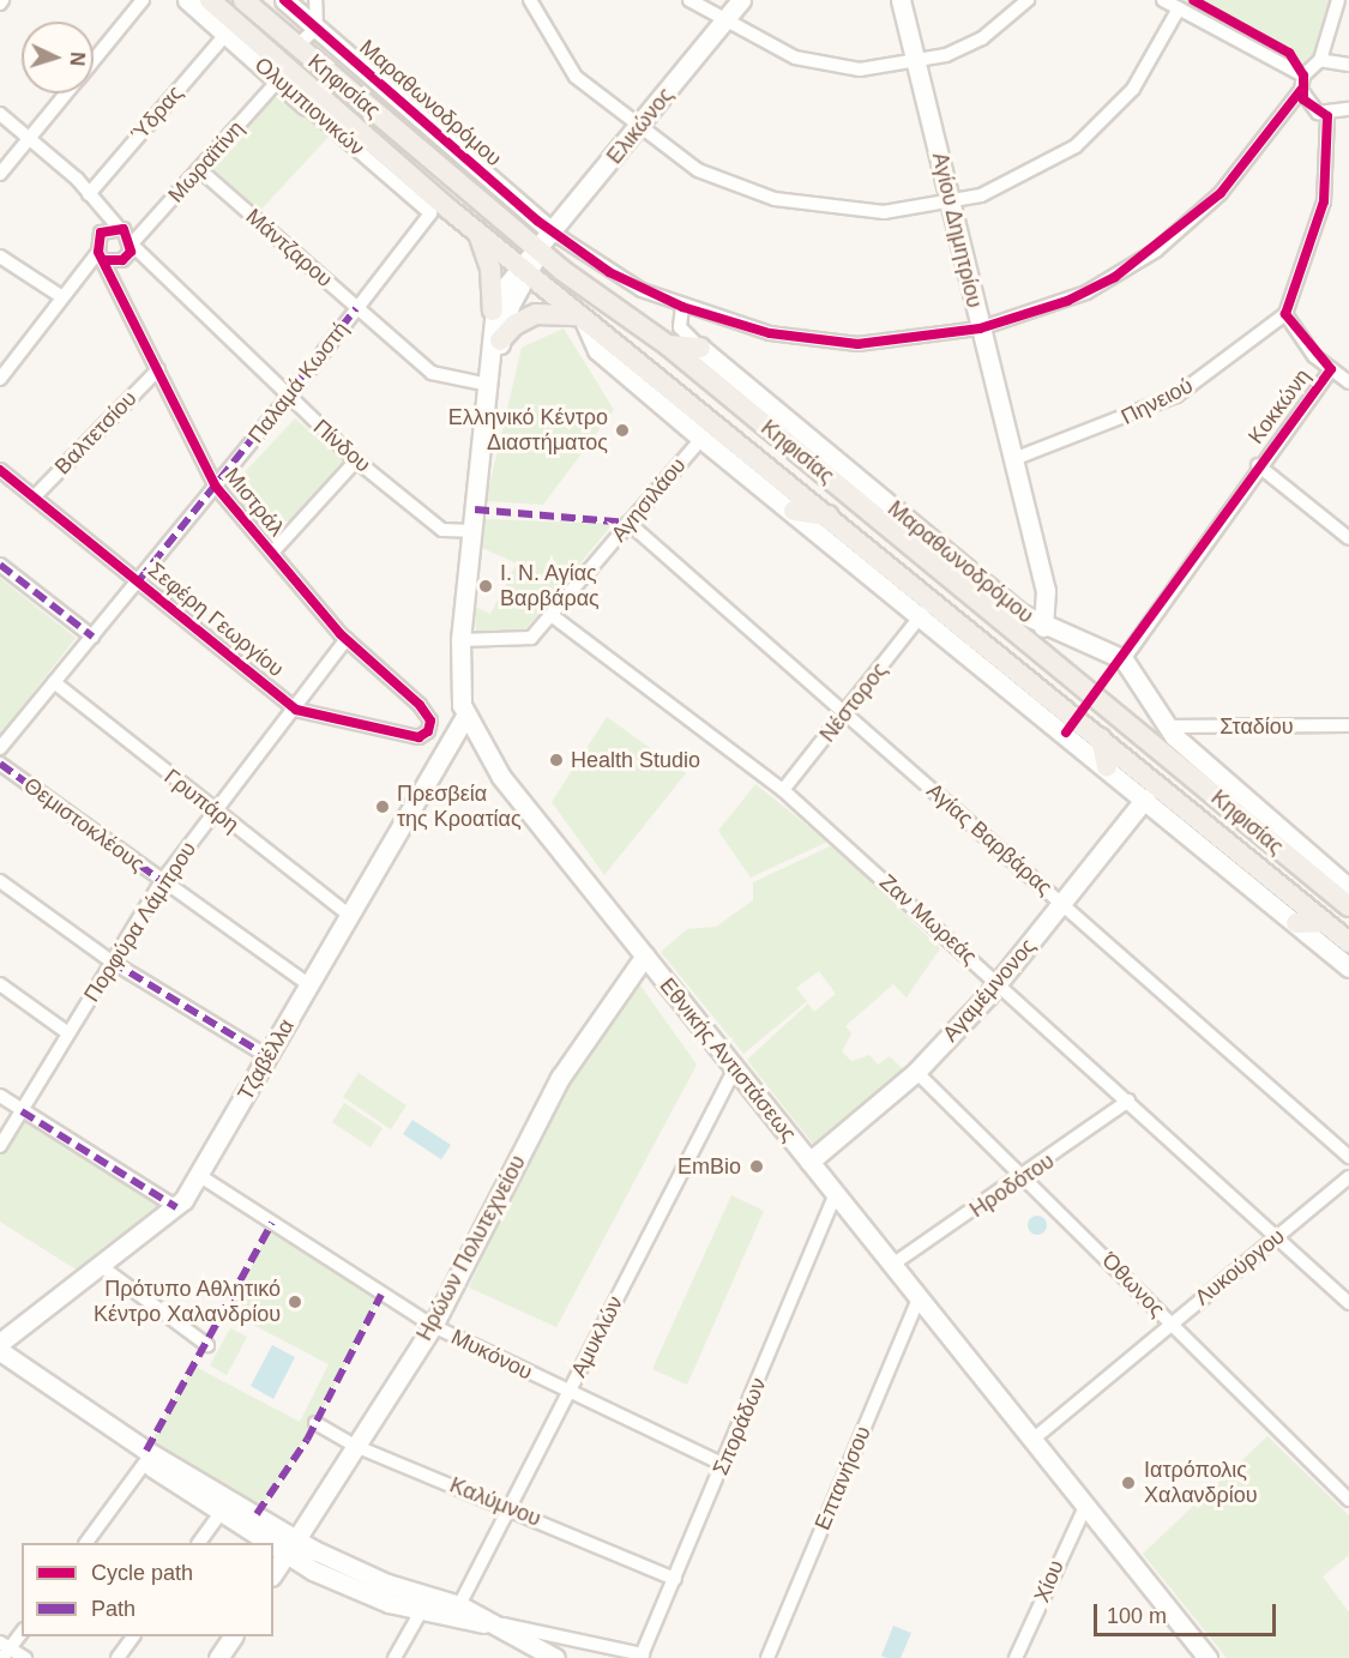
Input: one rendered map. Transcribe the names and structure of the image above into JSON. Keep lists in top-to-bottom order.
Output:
{
  "streets": {
    "main road": ["Κηφισίας"],
    "street": [
      "Μαραθωνοδρόμου",
      "Ολυμπιονικών",
      "Ύδρας",
      "Ελικώνος",
      "Μωραϊτίνη",
      "Αγίου Δημητρίου",
      "Μάντζαρου",
      "Παλαμά Κωστή",
      "Πηνειού",
      "Κοκκώνη",
      "Βαλτετσίου",
      "Πίνδου",
      "Αγησιλάου",
      "Μιστράλ",
      "Σεφέρη Γεωργίου",
      "Νέστορος",
      "Σταδίου",
      "Γρυπάρη",
      "Θεμιστοκλέους",
      "Αγίας Βαρβάρας",
      "Ζαν Μωρεάς",
      "Πορφύρα Λάμπρου",
      "Αγαμέμνονος",
      "Τζαβέλλα",
      "Εθνικής Αντιστάσεως",
      "Ηροδότου",
      "Ηρώων Πολυτεχνείου",
      "Λυκούργου",
      "Όθωνος",
      "Αμυκλών",
      "Μυκόνου",
      "Σποράδων",
      "Επτανήσου",
      "Καλύμνου",
      "Χίου"
    ]
  },
  "crossings": [
    ["Κηφισίας", "Ελικώνος"],
    ["Κηφισίας", "Αγησιλάου"],
    ["Κηφισίας", "Νέστορος"],
    ["Κηφισίας", "Αγαμέμνονος"],
    ["Κηφισίας", "Εθνικής Αντιστάσεως"],
    ["Μαραθωνοδρόμου", "Ελικώνος"],
    ["Μαραθωνοδρόμου", "Αγίου Δημητρίου"],
    ["Μαραθωνοδρόμου", "Κοκκώνη"],
    ["Ολυμπιονικών", "Ύδρας"],
    ["Ολυμπιονικών", "Μωραϊτίνη"],
    ["Ολυμπιονικών", "Παλαμά Κωστή"],
    ["Ύδρας", "Μιστράλ"],
    ["Ελικώνος", "Εθνικής Αντιστάσεως"],
    ["Μωραϊτίνη", "Μάντζαρου"],
    ["Μωραϊτίνη", "Πίνδου"],
    ["Μωραϊτίνη", "Μιστράλ"],
    ["Αγίου Δημητρίου", "Πηνειού"],
    ["Μάντζαρου", "Παλαμά Κωστή"],
    ["Μάντζαρου", "Εθνικής Αντιστάσεως"],
    ["Παλαμά Κωστή", "Πίνδου"],
    ["Παλαμά Κωστή", "Μιστράλ"],
    ["Παλαμά Κωστή", "Σεφέρη Γεωργίου"],
    ["Παλαμά Κωστή", "Γρυπάρη"],
    ["Πηνειού", "Κοκκώνη"],
    ["Βαλτετσίου", "Μιστράλ"],
    ["Βαλτετσίου", "Σεφέρη Γεωργίου"],
    ["Πίνδου", "Εθνικής Αντιστάσεως"],
    ["Αγησιλάου", "Αγίας Βαρβάρας"],
    ["Αγησιλάου", "Ζαν Μωρεάς"],
    ["Αγησιλάου", "Εθνικής Αντιστάσεως"],
    ["Μιστράλ", "Σεφέρη Γεωργίου"],
    ["Μιστράλ", "Πορφύρα Λάμπρου"],
    ["Σεφέρη Γεωργίου", "Πορφύρα Λάμπρου"],
    ["Νέστορος", "Αγίας Βαρβάρας"],
    ["Νέστορος", "Ζαν Μωρεάς"],
    ["Γρυπάρη", "Πορφύρα Λάμπρου"],
    ["Γρυπάρη", "Τζαβέλλα"],
    ["Θεμιστοκλέους", "Πορφύρα Λάμπρου"],
    ["Θεμιστοκλέους", "Τζαβέλλα"],
    ["Αγίας Βαρβάρας", "Αγαμέμνονος"],
    ["Ζαν Μωρεάς", "Αγαμέμνονος"],
    ["Ζαν Μωρεάς", "Ηροδότου"],
    ["Ζαν Μωρεάς", "Λυκούργου"],
    ["Αγαμέμνονος", "Εθνικής Αντιστάσεως"],
    ["Αγαμέμνονος", "Όθωνος"],
    ["Τζαβέλλα", "Εθνικής Αντιστάσεως"],
    ["Τζαβέλλα", "Μυκόνου"],
    ["Εθνικής Αντιστάσεως", "Ηροδότου"],
    ["Εθνικής Αντιστάσεως", "Ηρώων Πολυτεχνείου"],
    ["Εθνικής Αντιστάσεως", "Λυκούργου"],
    ["Εθνικής Αντιστάσεως", "Αμυκλών"],
    ["Εθνικής Αντιστάσεως", "Σποράδων"],
    ["Εθνικής Αντιστάσεως", "Επτανήσου"],
    ["Εθνικής Αντιστάσεως", "Χίου"],
    ["Ηροδότου", "Όθωνος"],
    ["Ηρώων Πολυτεχνείου", "Μυκόνου"],
    ["Ηρώων Πολυτεχνείου", "Καλύμνου"],
    ["Λυκούργου", "Όθωνος"],
    ["Αμυκλών", "Μυκόνου"],
    ["Αμυκλών", "Καλύμνου"],
    ["Μυκόνου", "Σποράδων"],
    ["Σποράδων", "Καλύμνου"]
  ],
  "places": [
    "Ελληνικό Κέντρο Διαστήματος",
    "Ι. Ν. Αγίας Βαρβάρας",
    "Health Studio",
    "Πρεσβεία της Κροατίας",
    "EmBio",
    "Πρότυπο Αθλητικό Κέντρο Χαλανδρίου",
    "Ιατρόπολις Χαλανδρίου"
  ],
  "legend": ["Cycle path", "Path"],
  "scale_bar": "100 m",
  "north": "right"
}
